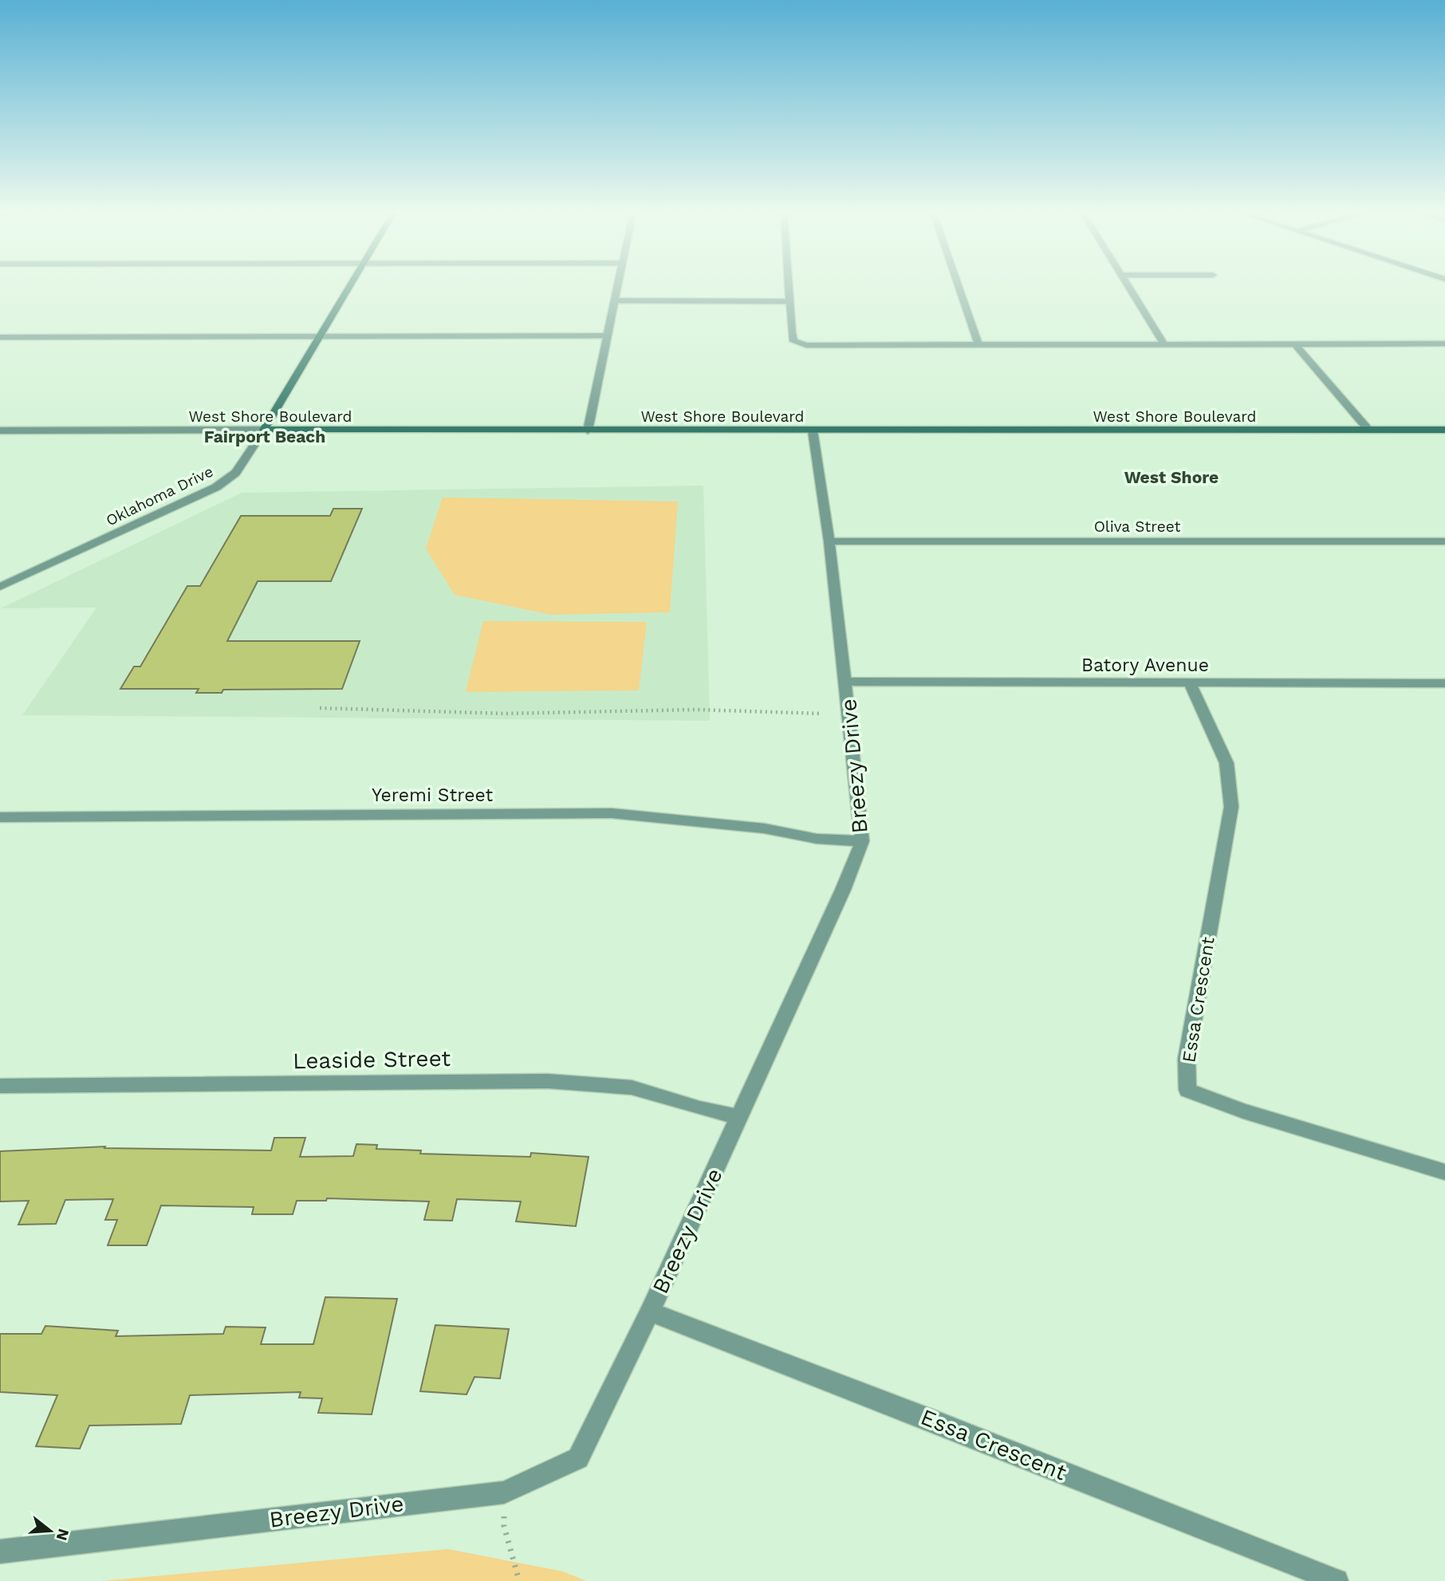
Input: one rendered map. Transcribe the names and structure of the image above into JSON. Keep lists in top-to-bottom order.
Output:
{
  "streets": {
    "street": [
      "West Shore Boulevard",
      "Oklahoma Drive",
      "Oliva Street",
      "Batory Avenue",
      "Breezy Drive",
      "Yeremi Street",
      "Essa Crescent",
      "Leaside Street"
    ]
  },
  "crossings": [
    ["West Shore Boulevard", "Oklahoma Drive"],
    ["West Shore Boulevard", "Breezy Drive"],
    ["Oliva Street", "Breezy Drive"],
    ["Batory Avenue", "Breezy Drive"],
    ["Batory Avenue", "Essa Crescent"],
    ["Breezy Drive", "Yeremi Street"],
    ["Breezy Drive", "Essa Crescent"],
    ["Breezy Drive", "Leaside Street"]
  ],
  "districts": ["Fairport Beach", "West Shore"],
  "north": "right"
}
